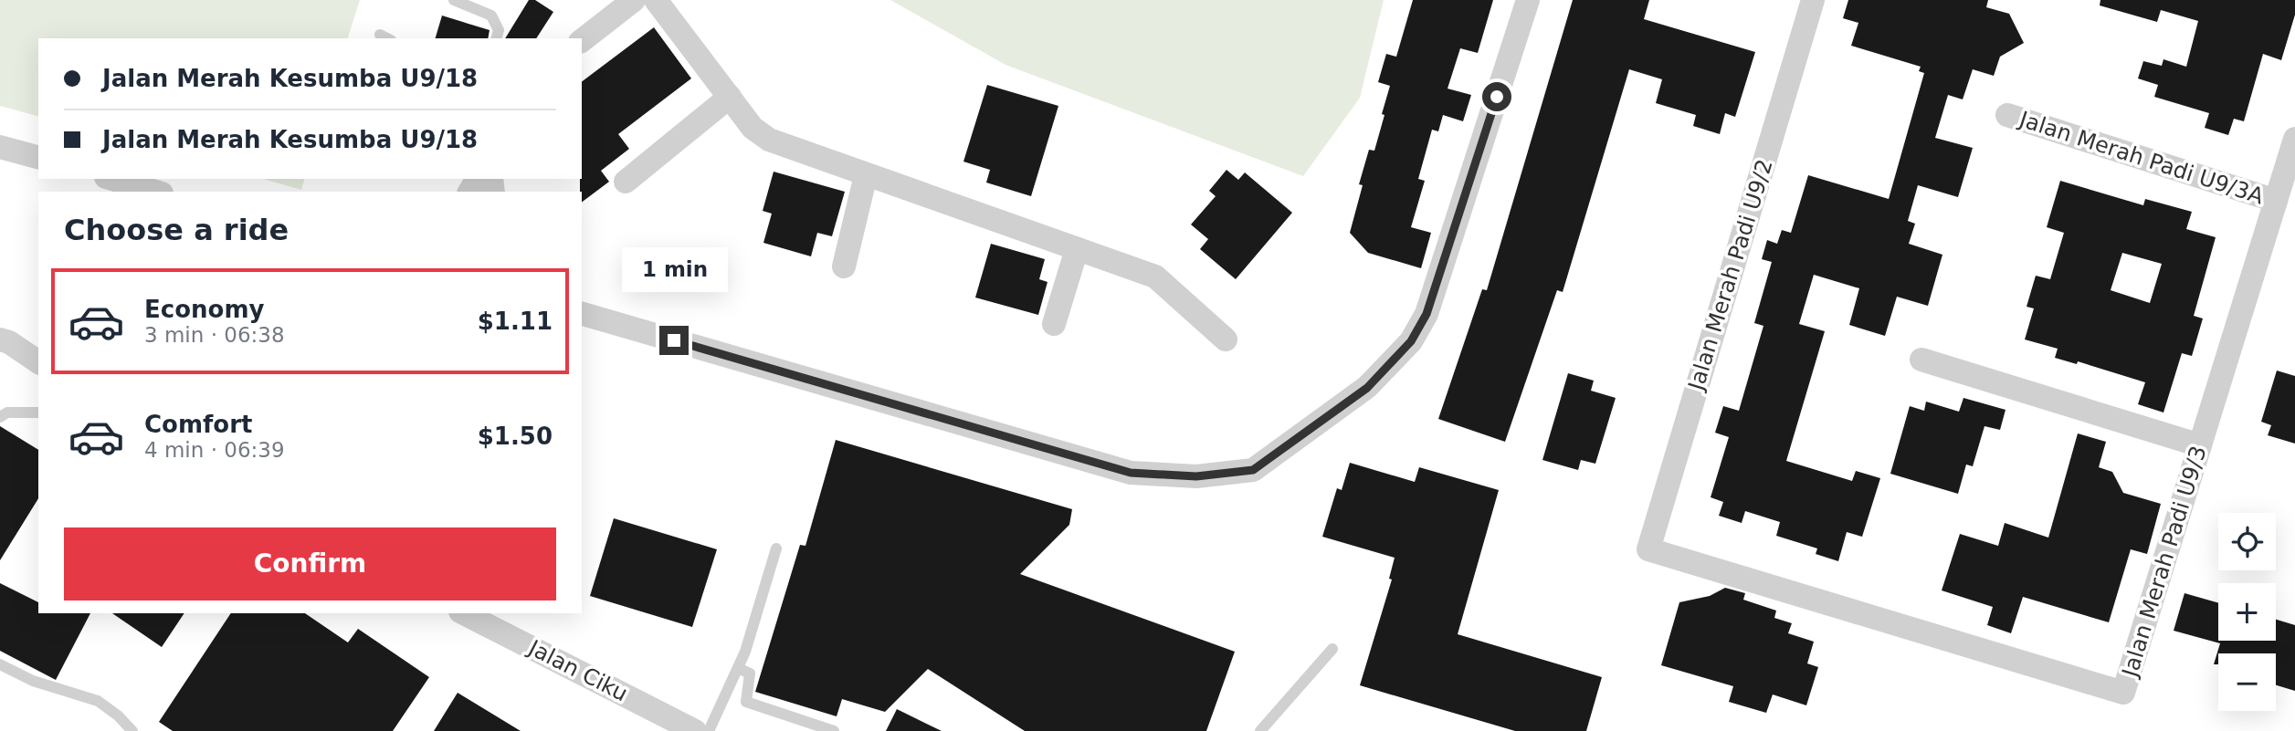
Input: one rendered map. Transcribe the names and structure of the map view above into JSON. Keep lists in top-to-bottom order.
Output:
{
  "streets": {
    "street": [
      "Jalan Merah Padi U9/3A",
      "Jalan Merah Padi U9/2",
      "Jalan Merah Padi U9/3",
      "Jalan Ciku"
    ]
  },
  "crossings": [
    ["Jalan Merah Padi U9/3A", "Jalan Merah Padi U9/3"],
    ["Jalan Merah Padi U9/2", "Jalan Merah Padi U9/3"]
  ],
  "page": {
    "banner": ["Jalan Merah Kesumba U9/18", "Jalan Merah Kesumba U9/18"],
    "heading": "Choose a ride",
    "bubble": "1 min",
    "list": [
      {
        "name": "Economy",
        "note": "3 min · 06:38",
        "value": "$1.11"
      },
      {
        "name": "Comfort",
        "note": "4 min · 06:39",
        "value": "$1.50"
      }
    ],
    "map_buttons": ["+", "−"],
    "buttons": "Confirm"
  }
}
